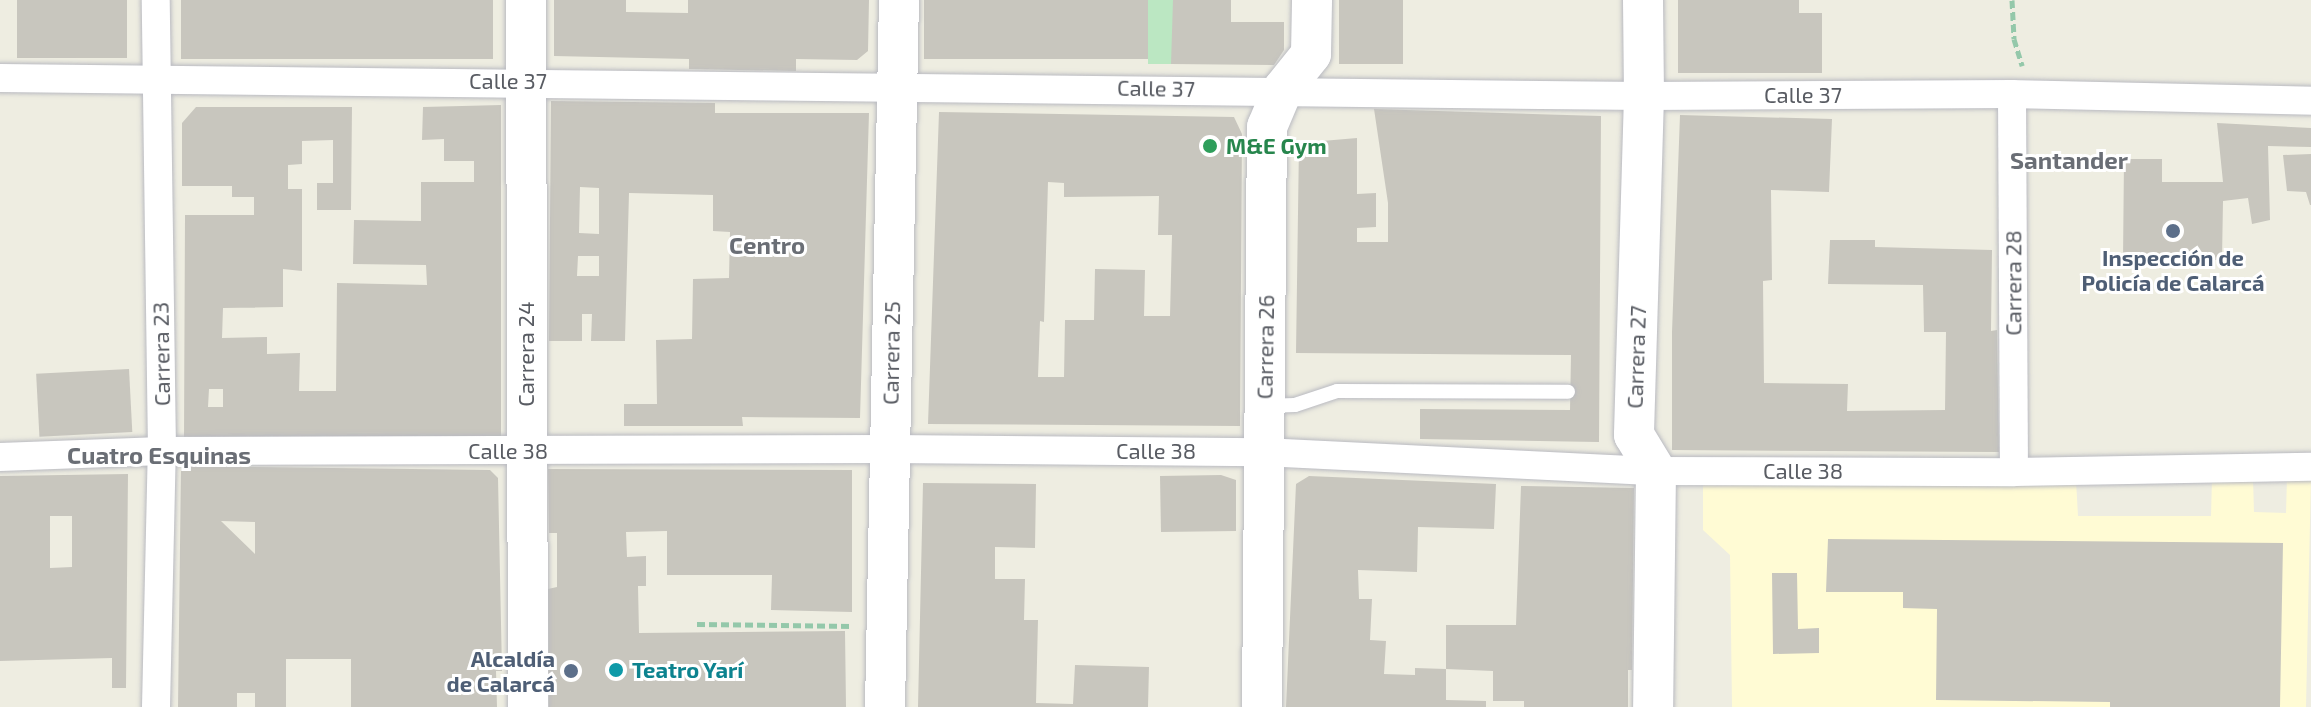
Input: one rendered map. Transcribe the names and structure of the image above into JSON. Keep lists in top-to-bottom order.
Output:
{
  "streets": {
    "street": [
      "Calle 37",
      "Carrera 28",
      "Carrera 26",
      "Carrera 25",
      "Carrera 23",
      "Carrera 24",
      "Carrera 27",
      "Calle 38"
    ]
  },
  "crossings": [
    ["Calle 37", "Carrera 28"],
    ["Calle 37", "Carrera 26"],
    ["Calle 37", "Carrera 25"],
    ["Calle 37", "Carrera 23"],
    ["Calle 37", "Carrera 24"],
    ["Calle 37", "Carrera 27"],
    ["Carrera 28", "Calle 38"],
    ["Carrera 26", "Calle 38"],
    ["Carrera 25", "Calle 38"],
    ["Carrera 23", "Calle 38"],
    ["Carrera 24", "Calle 38"],
    ["Carrera 27", "Calle 38"]
  ],
  "districts": ["Santander", "Centro", "Cuatro Esquinas"],
  "places": [
    "M&E Gym",
    "Inspección de Policía de Calarcá",
    "Teatro Yarí",
    "Alcaldía de Calarcá"
  ]
}
